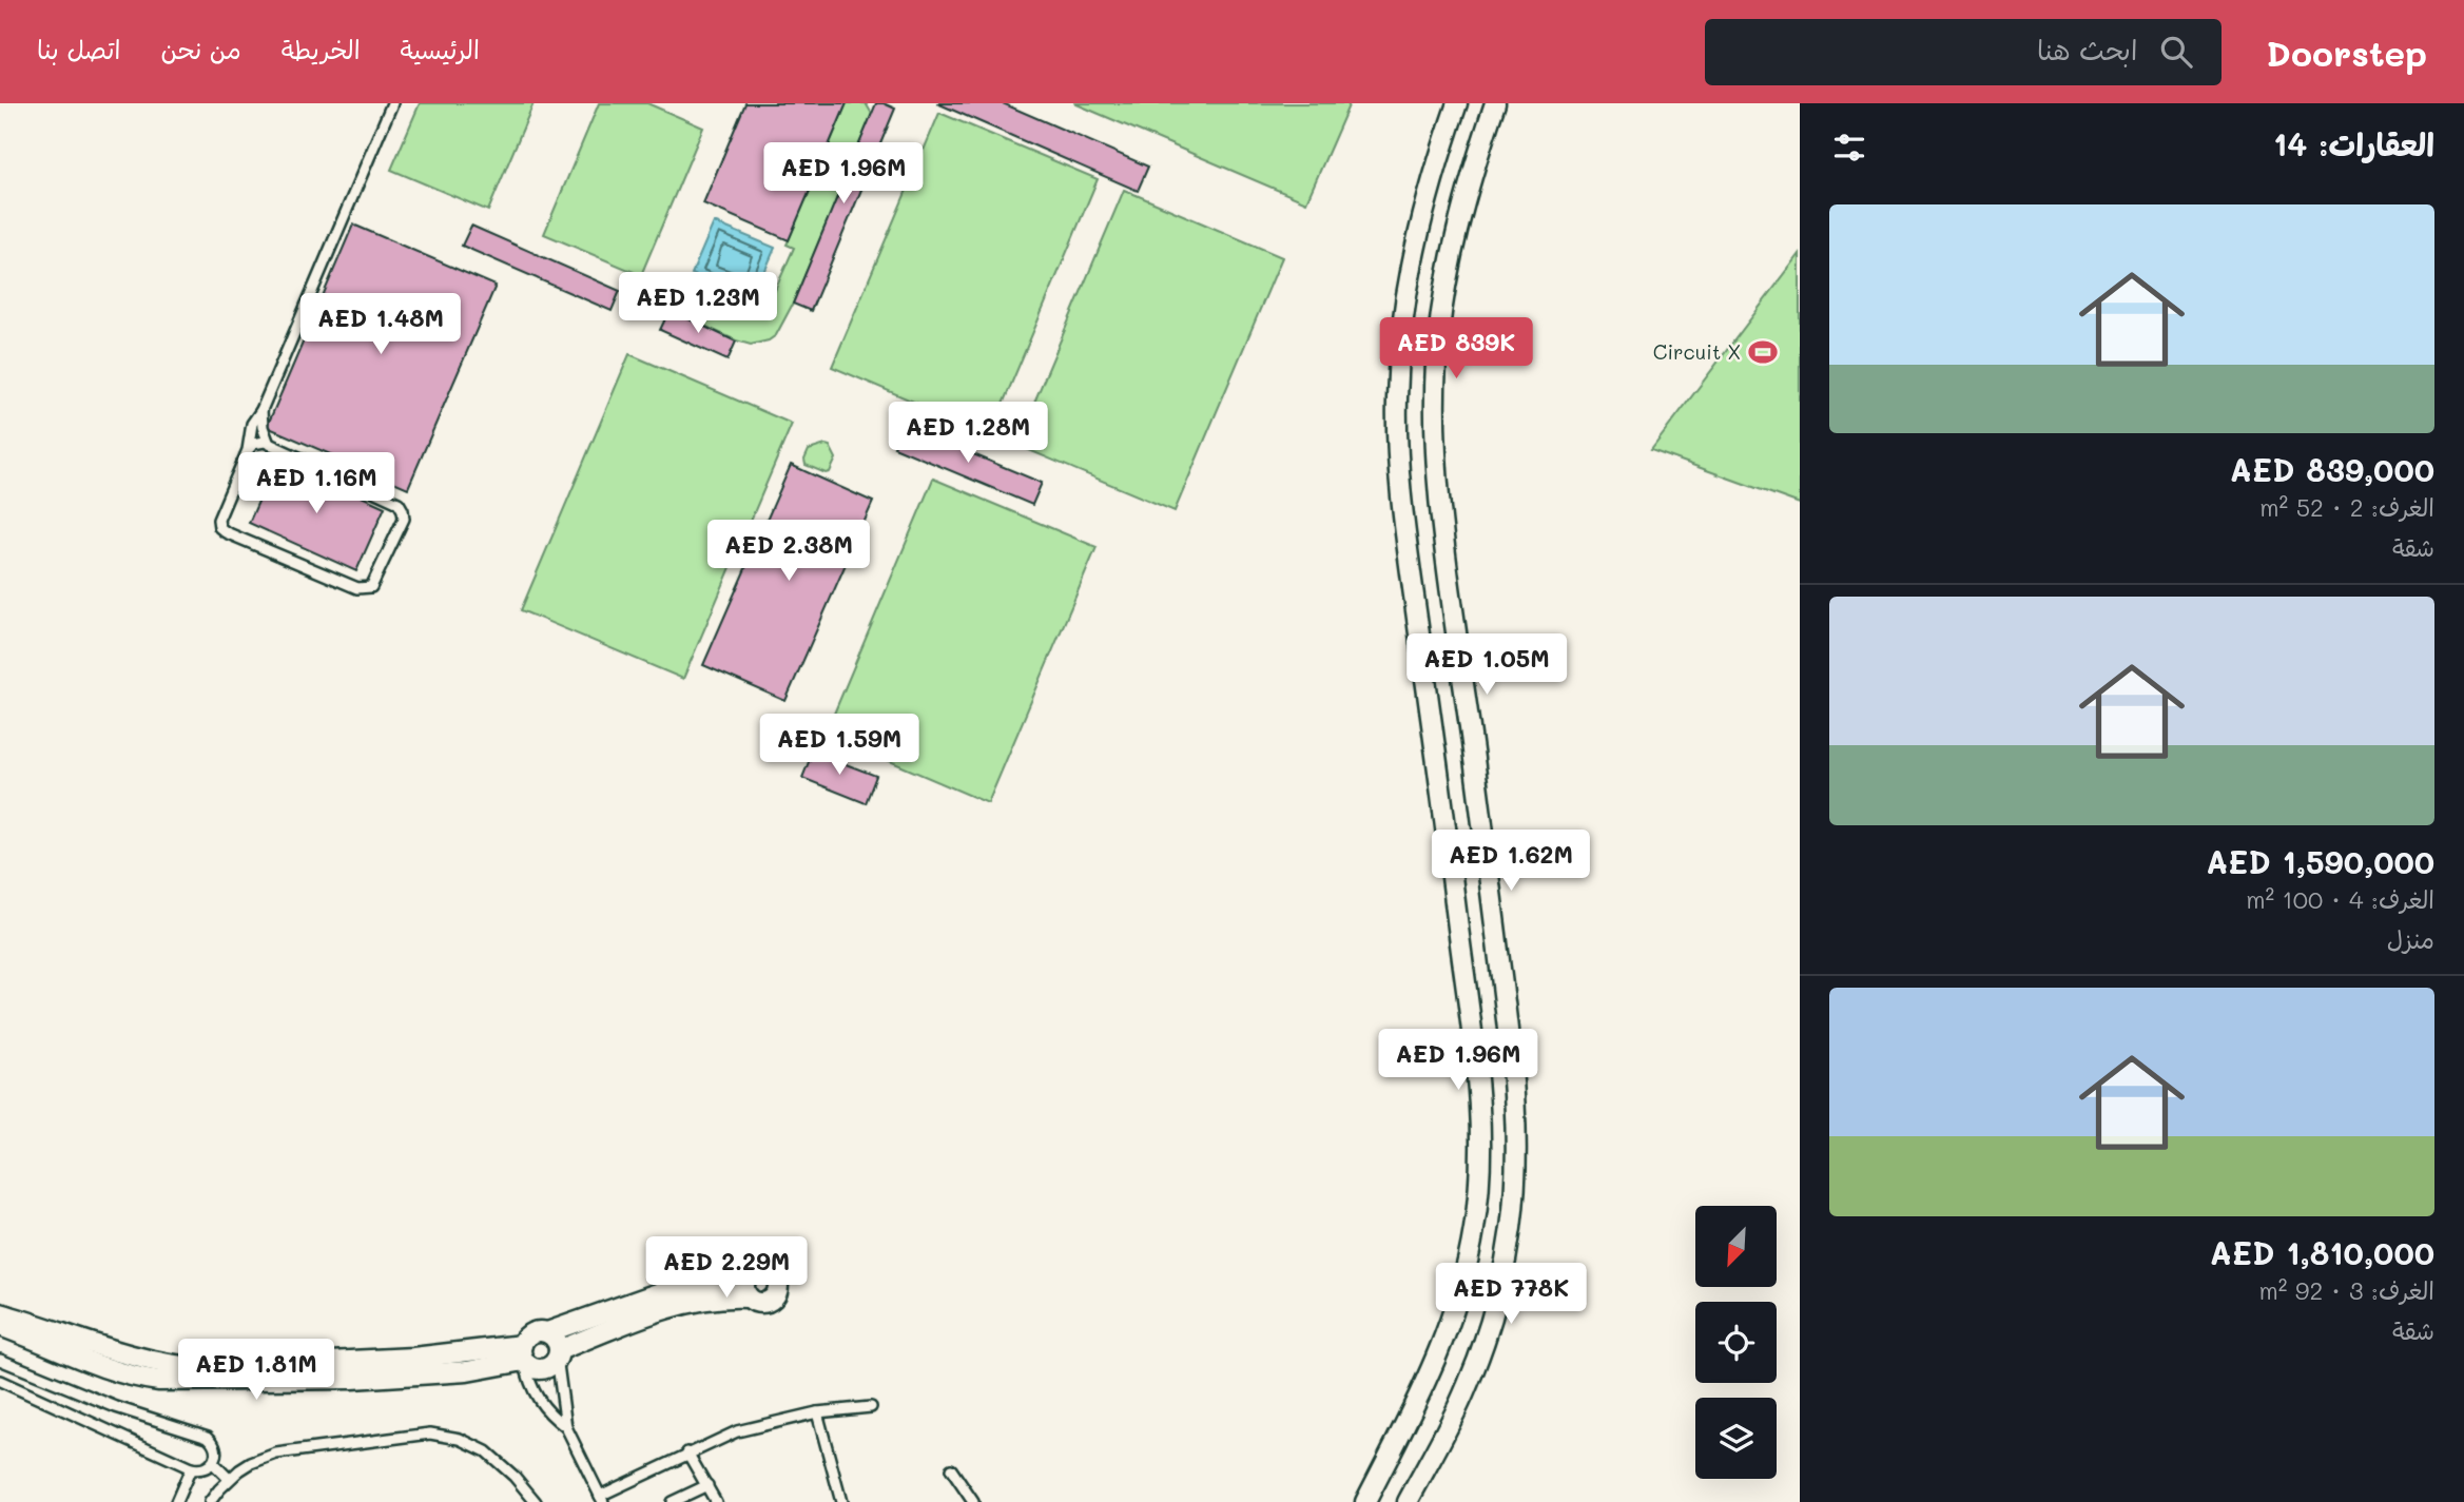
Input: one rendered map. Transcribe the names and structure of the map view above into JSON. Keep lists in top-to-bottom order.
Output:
{
  "places": {
    "sports": ["Circuit X"]
  },
  "north": "bottom left",
  "page": {
    "header": "Doorstep",
    "search": "ابحث هنا",
    "nav": [
      "الرئيسية",
      "الخريطة",
      "من نحن",
      "اتصل بنا"
    ],
    "heading": "العقارات: 14",
    "price": [
      "AED 1.96M",
      "AED 1.23M",
      "AED 1.48M",
      "AED 839K",
      "AED 1.28M",
      "AED 1.16M",
      "AED 2.38M",
      "AED 1.05M",
      "AED 1.59M",
      "AED 1.62M",
      "AED 1.96M",
      "AED 2.29M",
      "AED 778K",
      "AED 1.81M"
    ],
    "list": [
      {
        "name": "AED 839,000",
        "note": "الغرف: 2 · 52 m² · شقة"
      },
      {
        "name": "AED 1,590,000",
        "note": "الغرف: 4 · 100 m² · منزل"
      },
      {
        "name": "AED 1,810,000",
        "note": "الغرف: 3 · 92 m² · شقة"
      }
    ]
  }
}
